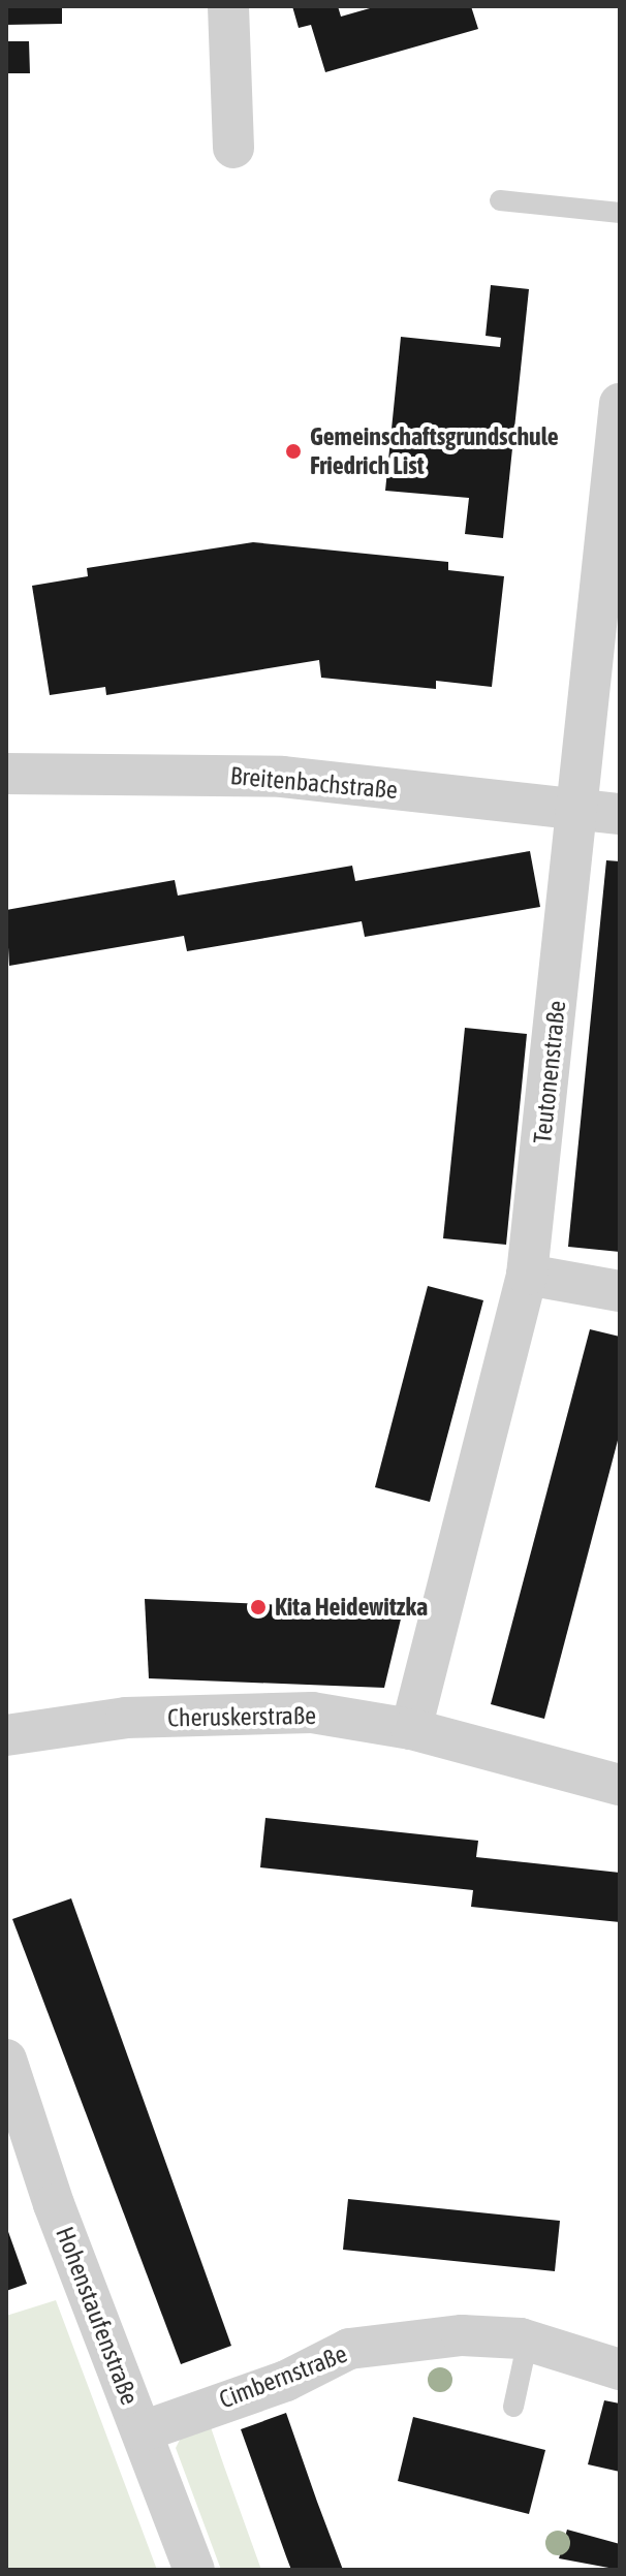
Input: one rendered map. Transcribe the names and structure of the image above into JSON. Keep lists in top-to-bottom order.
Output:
{
  "streets": {
    "street": [
      "Breitenbachstraße",
      "Teutonenstraße",
      "Cheruskerstraße",
      "Hohenstaufenstraße",
      "Cimbernstraße"
    ]
  },
  "crossings": [
    ["Breitenbachstraße", "Teutonenstraße"],
    ["Teutonenstraße", "Cheruskerstraße"],
    ["Hohenstaufenstraße", "Cimbernstraße"]
  ],
  "places": ["Gemeinschaftsgrundschule Friedrich List", "Kita Heidewitzka"]
}
